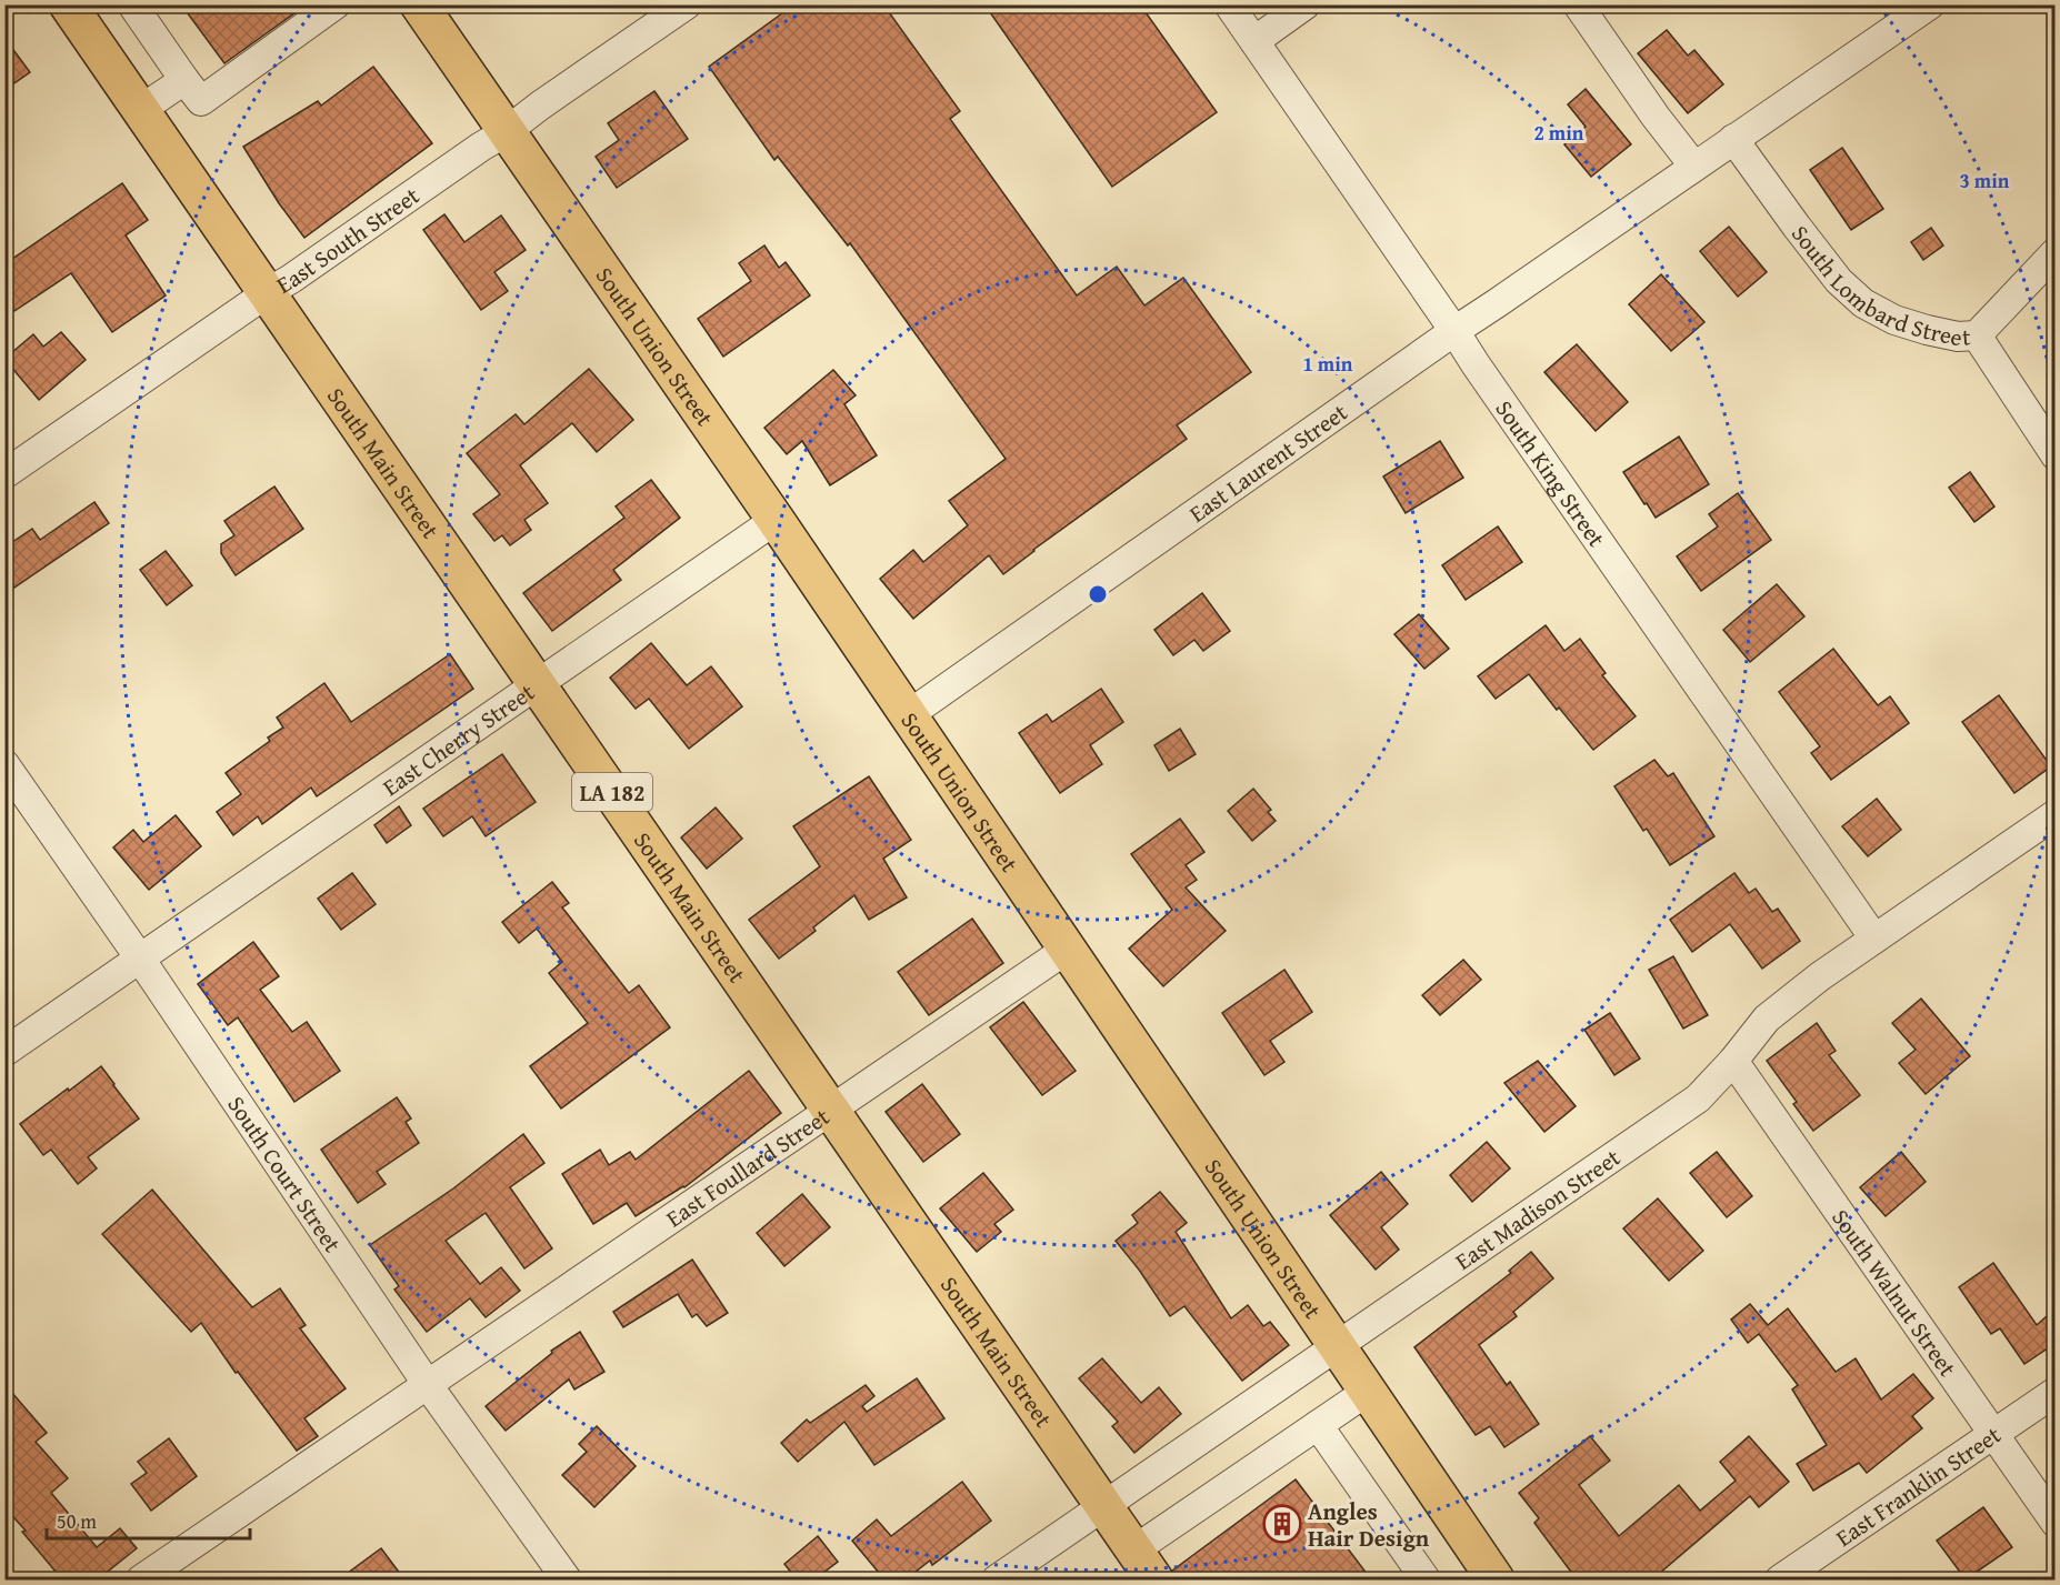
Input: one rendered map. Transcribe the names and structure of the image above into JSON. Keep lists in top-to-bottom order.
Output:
{
  "streets": {
    "main road": ["South Union Street", "South Main Street", "LA 182"],
    "street": [
      "East South Street",
      "South Lombard Street",
      "East Laurent Street",
      "South King Street",
      "East Cherry Street",
      "East Foullard Street",
      "South Court Street",
      "East Madison Street",
      "South Walnut Street",
      "East Franklin Street"
    ]
  },
  "crossings": [
    ["East South Street", "South Union Street"],
    ["East South Street", "South Main Street"],
    ["South Lombard Street", "East Laurent Street"],
    ["South Union Street", "East Laurent Street"],
    ["South Union Street", "East Cherry Street"],
    ["South Union Street", "East Foullard Street"],
    ["South Union Street", "East Madison Street"],
    ["East Laurent Street", "South King Street"],
    ["South Main Street", "East Cherry Street"],
    ["South Main Street", "East Foullard Street"],
    ["South Main Street", "East Madison Street"],
    ["South King Street", "East Madison Street"],
    ["East Cherry Street", "South Court Street"],
    ["East Foullard Street", "South Court Street"],
    ["East Madison Street", "South Walnut Street"],
    ["South Walnut Street", "East Franklin Street"]
  ],
  "places": {
    "building": ["Angles Hair Design"]
  },
  "scale_bar": "50 m",
  "rings": ["2 min", "3 min", "1 min"]
}
